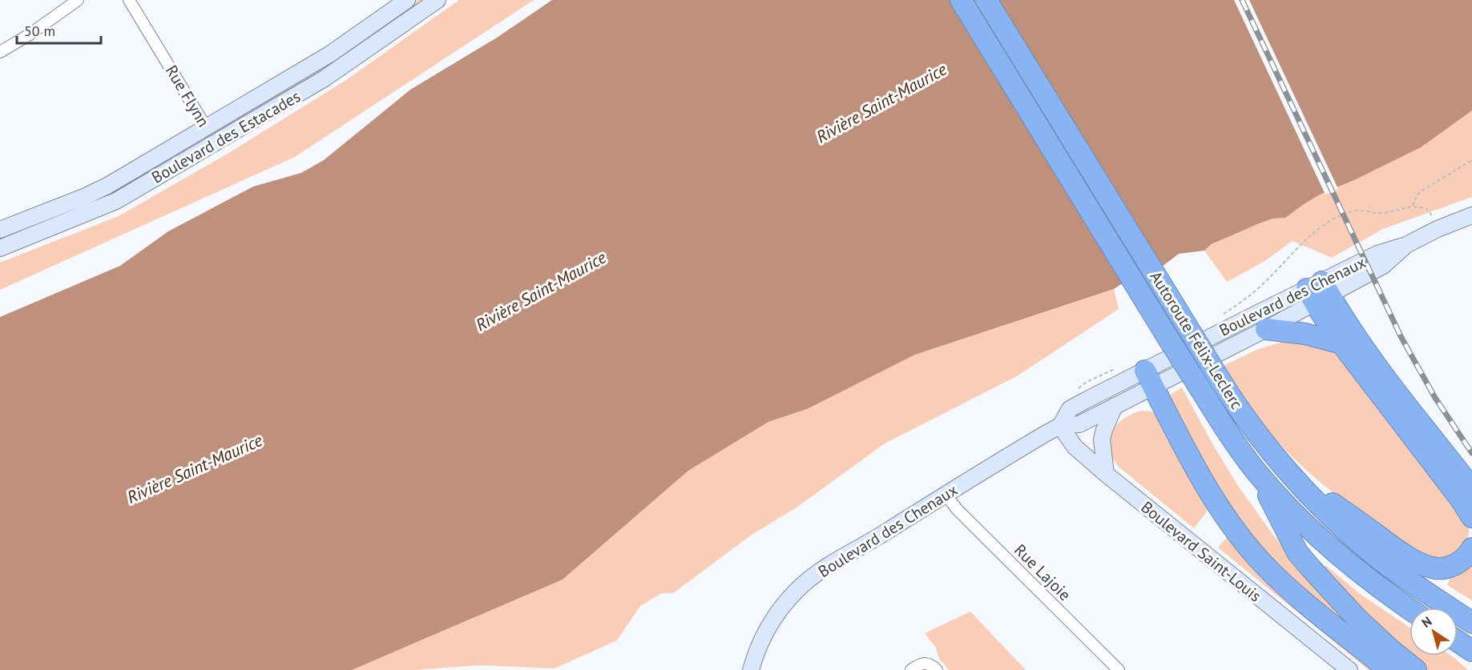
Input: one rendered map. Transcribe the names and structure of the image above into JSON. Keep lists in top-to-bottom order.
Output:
{
  "streets": {
    "highway": ["Autoroute Félix-Leclerc"],
    "street": [
      "Rue Flynn",
      "Boulevard des Estacades",
      "Boulevard des Chenaux",
      "Boulevard Saint-Louis",
      "Rue Lajoie"
    ]
  },
  "crossings": [
    ["Rue Flynn", "Boulevard des Estacades"],
    ["Boulevard des Chenaux", "Boulevard Saint-Louis"],
    ["Boulevard des Chenaux", "Rue Lajoie"]
  ],
  "water": ["Rivière Saint-Maurice"],
  "scale_bar": "50 m",
  "north": "top left"
}
